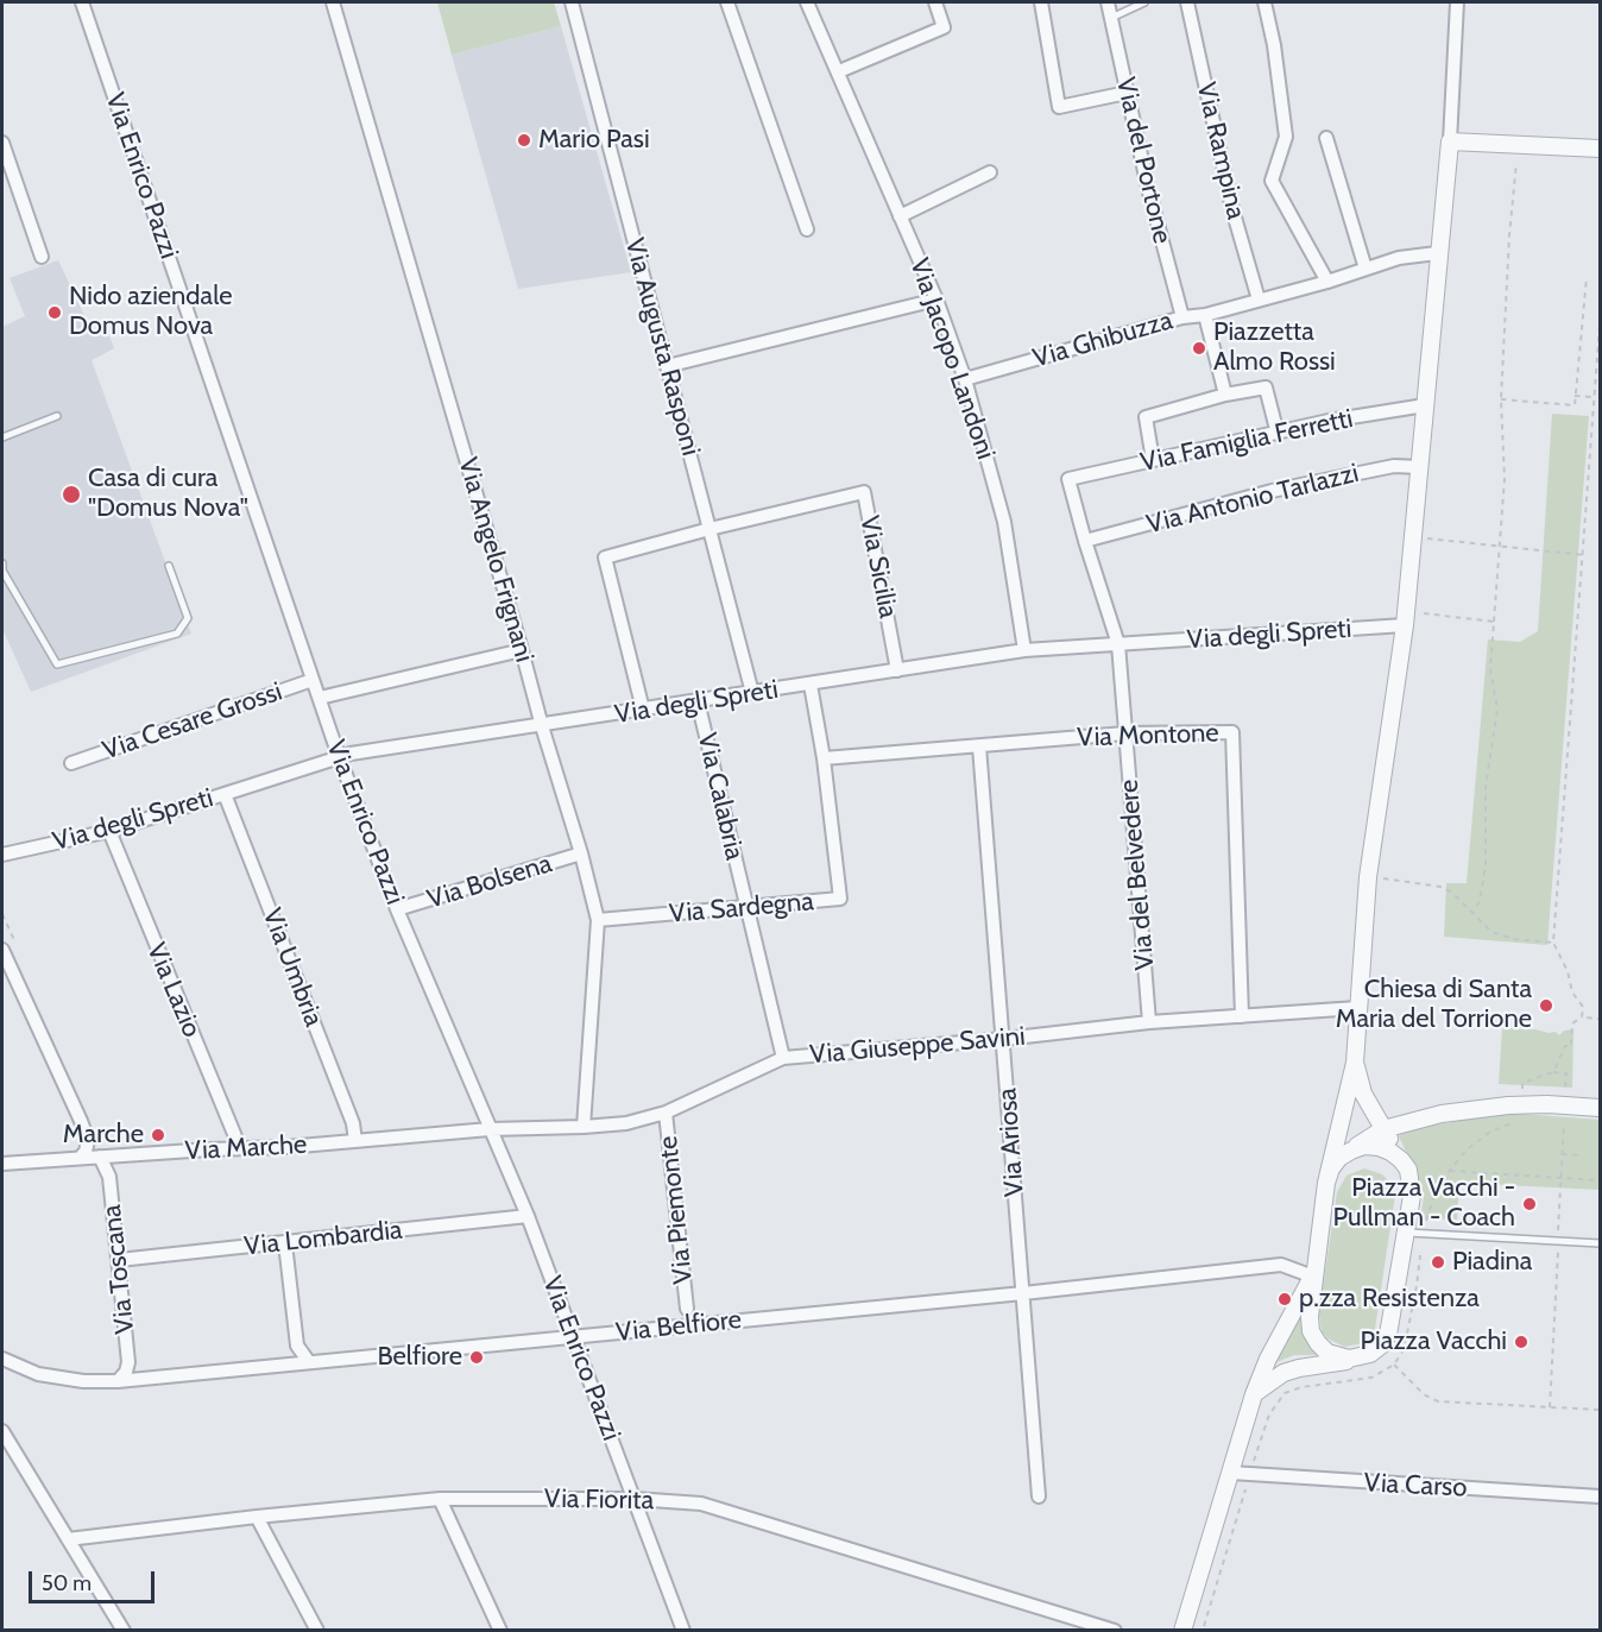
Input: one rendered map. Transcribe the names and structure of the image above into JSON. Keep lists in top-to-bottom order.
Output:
{
  "streets": {
    "street": [
      "Via Rampina",
      "Via del Portone",
      "Via Enrico Pazzi",
      "Via Ghibuzza",
      "Via Augusta Rasponi",
      "Via Jacopo Landoni",
      "Via Famiglia Ferretti",
      "Via Antonio Tarlazzi",
      "Via Angelo Frignani",
      "Via Sicilia",
      "Via degli Spreti",
      "Via Cesare Grossi",
      "Via Montone",
      "Via Calabria",
      "Via del Belvedere",
      "Via Bolsena",
      "Via Sardegna",
      "Via Umbria",
      "Via Lazio",
      "Via Giuseppe Savini",
      "Via Ariosa",
      "Via Marche",
      "Via Piemonte",
      "Via Lombardia",
      "Via Toscana",
      "Via Belfiore",
      "Via Carso",
      "Via Fiorita"
    ]
  },
  "crossings": [
    ["Via Rampina", "Via Ghibuzza"],
    ["Via del Portone", "Via Ghibuzza"],
    ["Via Enrico Pazzi", "Via degli Spreti"],
    ["Via Enrico Pazzi", "Via Cesare Grossi"],
    ["Via Enrico Pazzi", "Via Bolsena"],
    ["Via Enrico Pazzi", "Via Giuseppe Savini"],
    ["Via Enrico Pazzi", "Via Marche"],
    ["Via Enrico Pazzi", "Via Lombardia"],
    ["Via Enrico Pazzi", "Via Belfiore"],
    ["Via Enrico Pazzi", "Via Fiorita"],
    ["Via Ghibuzza", "Via Jacopo Landoni"],
    ["Via Augusta Rasponi", "Via Sicilia"],
    ["Via Augusta Rasponi", "Via degli Spreti"],
    ["Via Jacopo Landoni", "Via degli Spreti"],
    ["Via Famiglia Ferretti", "Via del Belvedere"],
    ["Via Antonio Tarlazzi", "Via del Belvedere"],
    ["Via Angelo Frignani", "Via degli Spreti"],
    ["Via Angelo Frignani", "Via Cesare Grossi"],
    ["Via Angelo Frignani", "Via Bolsena"],
    ["Via Angelo Frignani", "Via Sardegna"],
    ["Via Angelo Frignani", "Via Giuseppe Savini"],
    ["Via Sicilia", "Via degli Spreti"],
    ["Via degli Spreti", "Via Calabria"],
    ["Via degli Spreti", "Via del Belvedere"],
    ["Via degli Spreti", "Via Sardegna"],
    ["Via degli Spreti", "Via Umbria"],
    ["Via degli Spreti", "Via Lazio"],
    ["Via Montone", "Via del Belvedere"],
    ["Via Montone", "Via Sardegna"],
    ["Via Montone", "Via Giuseppe Savini"],
    ["Via Montone", "Via Ariosa"],
    ["Via Calabria", "Via Sardegna"],
    ["Via Calabria", "Via Giuseppe Savini"],
    ["Via del Belvedere", "Via Giuseppe Savini"],
    ["Via Umbria", "Via Marche"],
    ["Via Lazio", "Via Marche"],
    ["Via Giuseppe Savini", "Via Ariosa"],
    ["Via Giuseppe Savini", "Via Marche"],
    ["Via Giuseppe Savini", "Via Piemonte"],
    ["Via Ariosa", "Via Belfiore"],
    ["Via Marche", "Via Toscana"],
    ["Via Lombardia", "Via Toscana"],
    ["Via Toscana", "Via Belfiore"]
  ],
  "places": [
    "Mario Pasi",
    "Nido aziendale Domus Nova",
    "Piazzetta Almo Rossi",
    "Casa di cura \"Domus Nova\"",
    "Chiesa di Santa Maria del Torrione",
    "Marche",
    "Piazza Vacchi - Pullman - Coach",
    "Piadina",
    "p.zza Resistenza",
    "Piazza Vacchi",
    "Belfiore"
  ],
  "scale_bar": "50 m"
}
